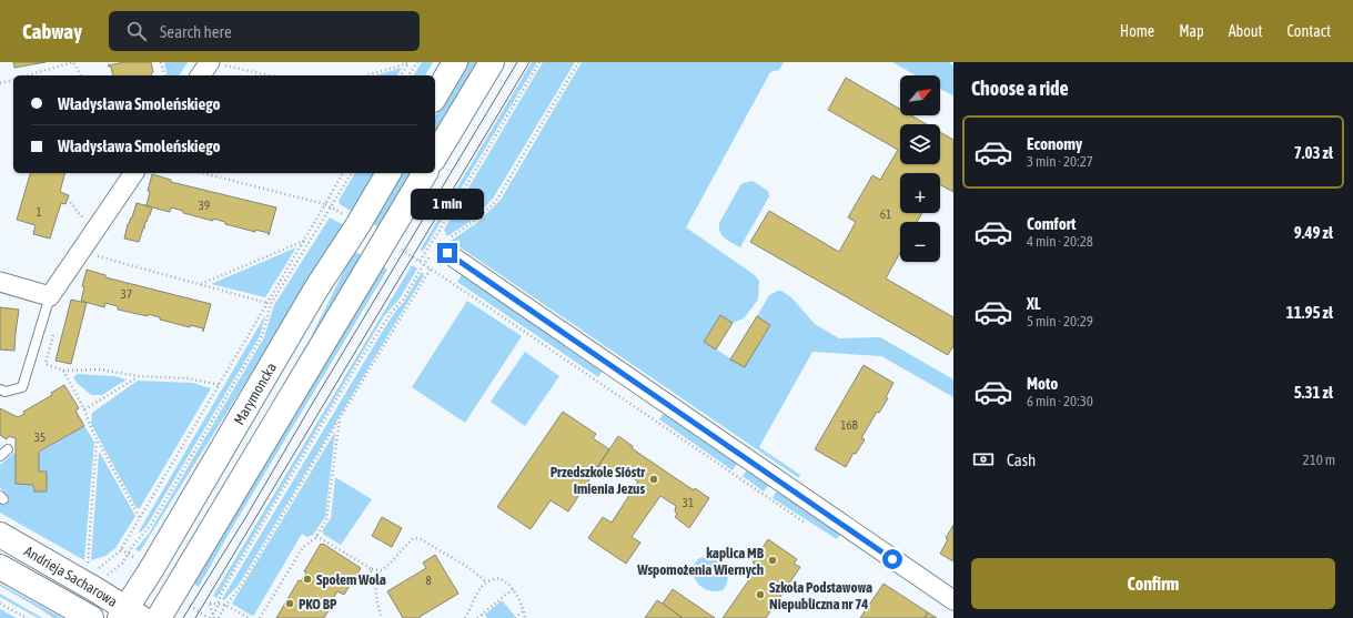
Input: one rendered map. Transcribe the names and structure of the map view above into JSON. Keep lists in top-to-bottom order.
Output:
{
  "streets": {
    "main road": ["Marymoncka", "Andrieja Sacharowa"]
  },
  "crossings": [
    ["Marymoncka", "Andrieja Sacharowa"]
  ],
  "places": [
    "Przedszkole Sióstr Imienia Jezus",
    "kaplica MB Wspomożenia Wiernych",
    "Społem Wola",
    "Szkoła Podstawowa Niepubliczna nr 74",
    "PKO BP"
  ],
  "house_numbers": [
    "39",
    "1",
    "61",
    "37",
    "16B",
    "35",
    "31",
    "8"
  ],
  "north": "top right",
  "page": {
    "header": "Cabway",
    "search": "Search here",
    "nav": [
      "Home",
      "Map",
      "About",
      "Contact"
    ],
    "heading": "Choose a ride",
    "map_buttons": ["+", "−"],
    "banner": ["Władysława Smoleńskiego", "Władysława Smoleńskiego"],
    "list": [
      {
        "name": "Economy",
        "note": "3 min · 20:27",
        "value": "7.03 zł"
      },
      {
        "name": "Comfort",
        "note": "4 min · 20:28",
        "value": "9.49 zł"
      },
      {
        "name": "XL",
        "note": "5 min · 20:29",
        "value": "11.95 zł"
      },
      {
        "name": "Moto",
        "note": "6 min · 20:30",
        "value": "5.31 zł"
      }
    ],
    "bubble": "1 min",
    "pay": ["Cash", "210 m"],
    "buttons": "Confirm"
  }
}
